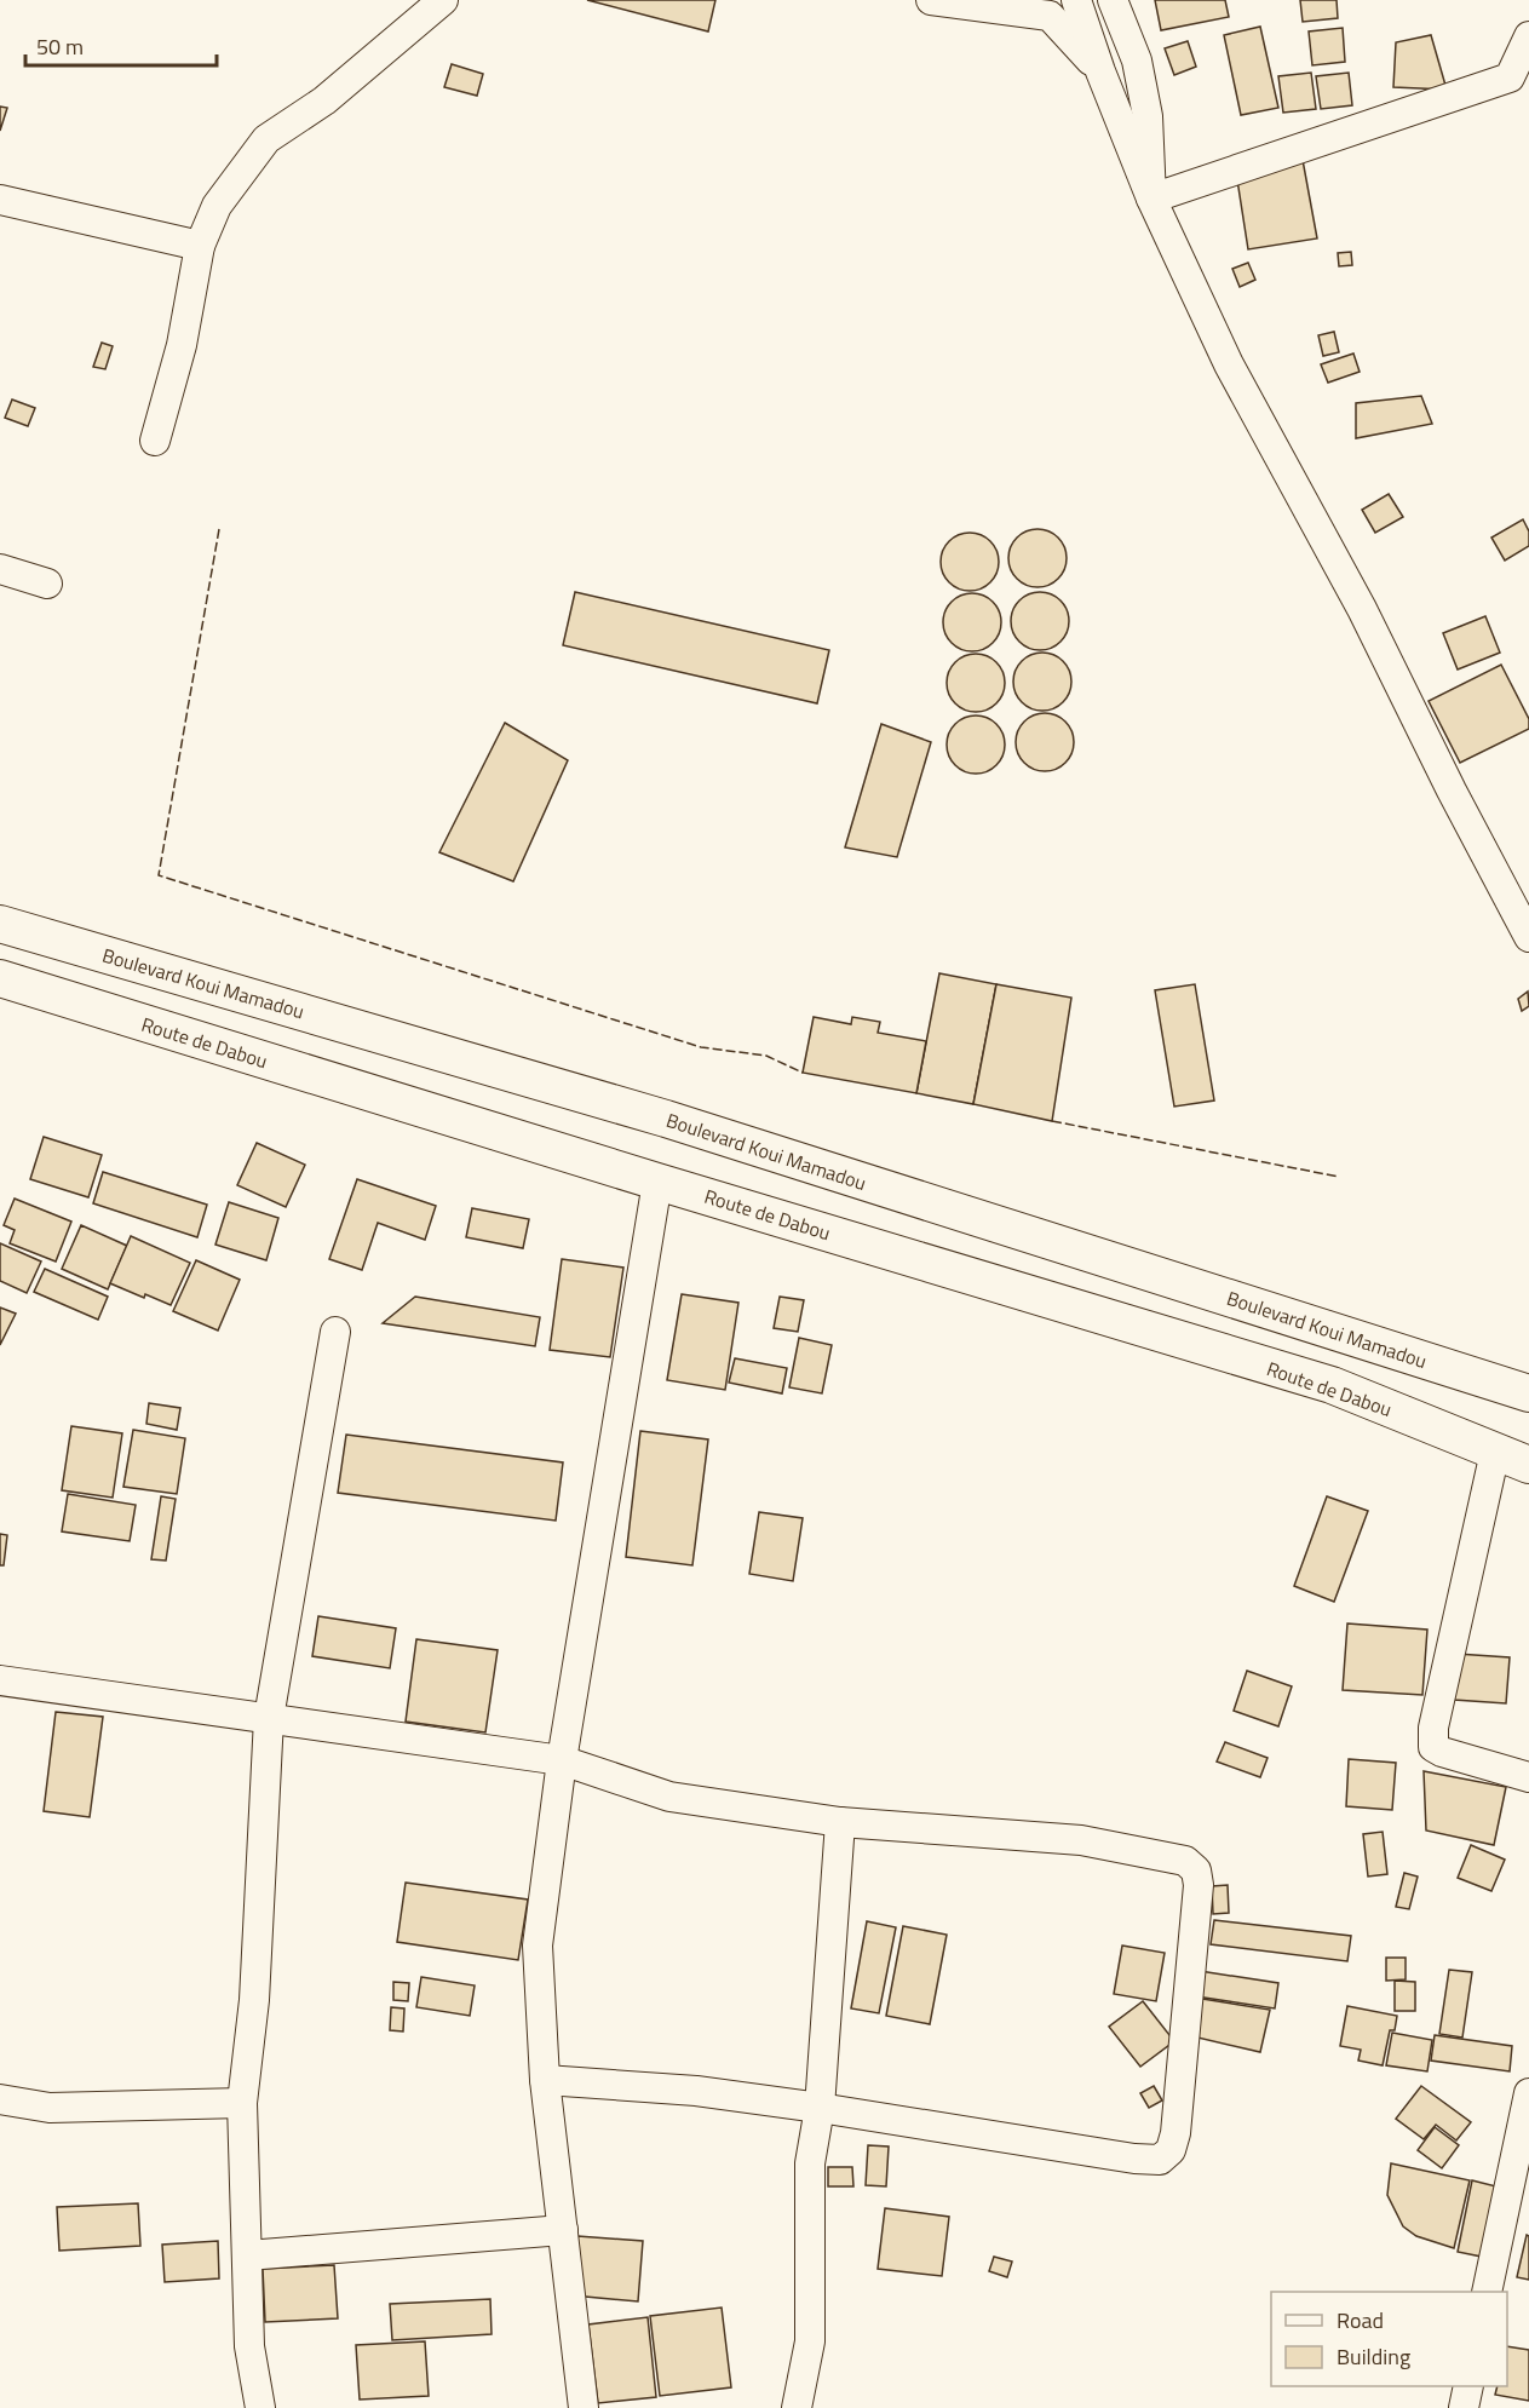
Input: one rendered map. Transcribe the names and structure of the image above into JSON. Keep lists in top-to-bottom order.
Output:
{
  "streets": {
    "main road": ["Boulevard Koui Mamadou", "Route de Dabou"]
  },
  "legend": ["Road", "Building"],
  "scale_bar": "50 m"
}
